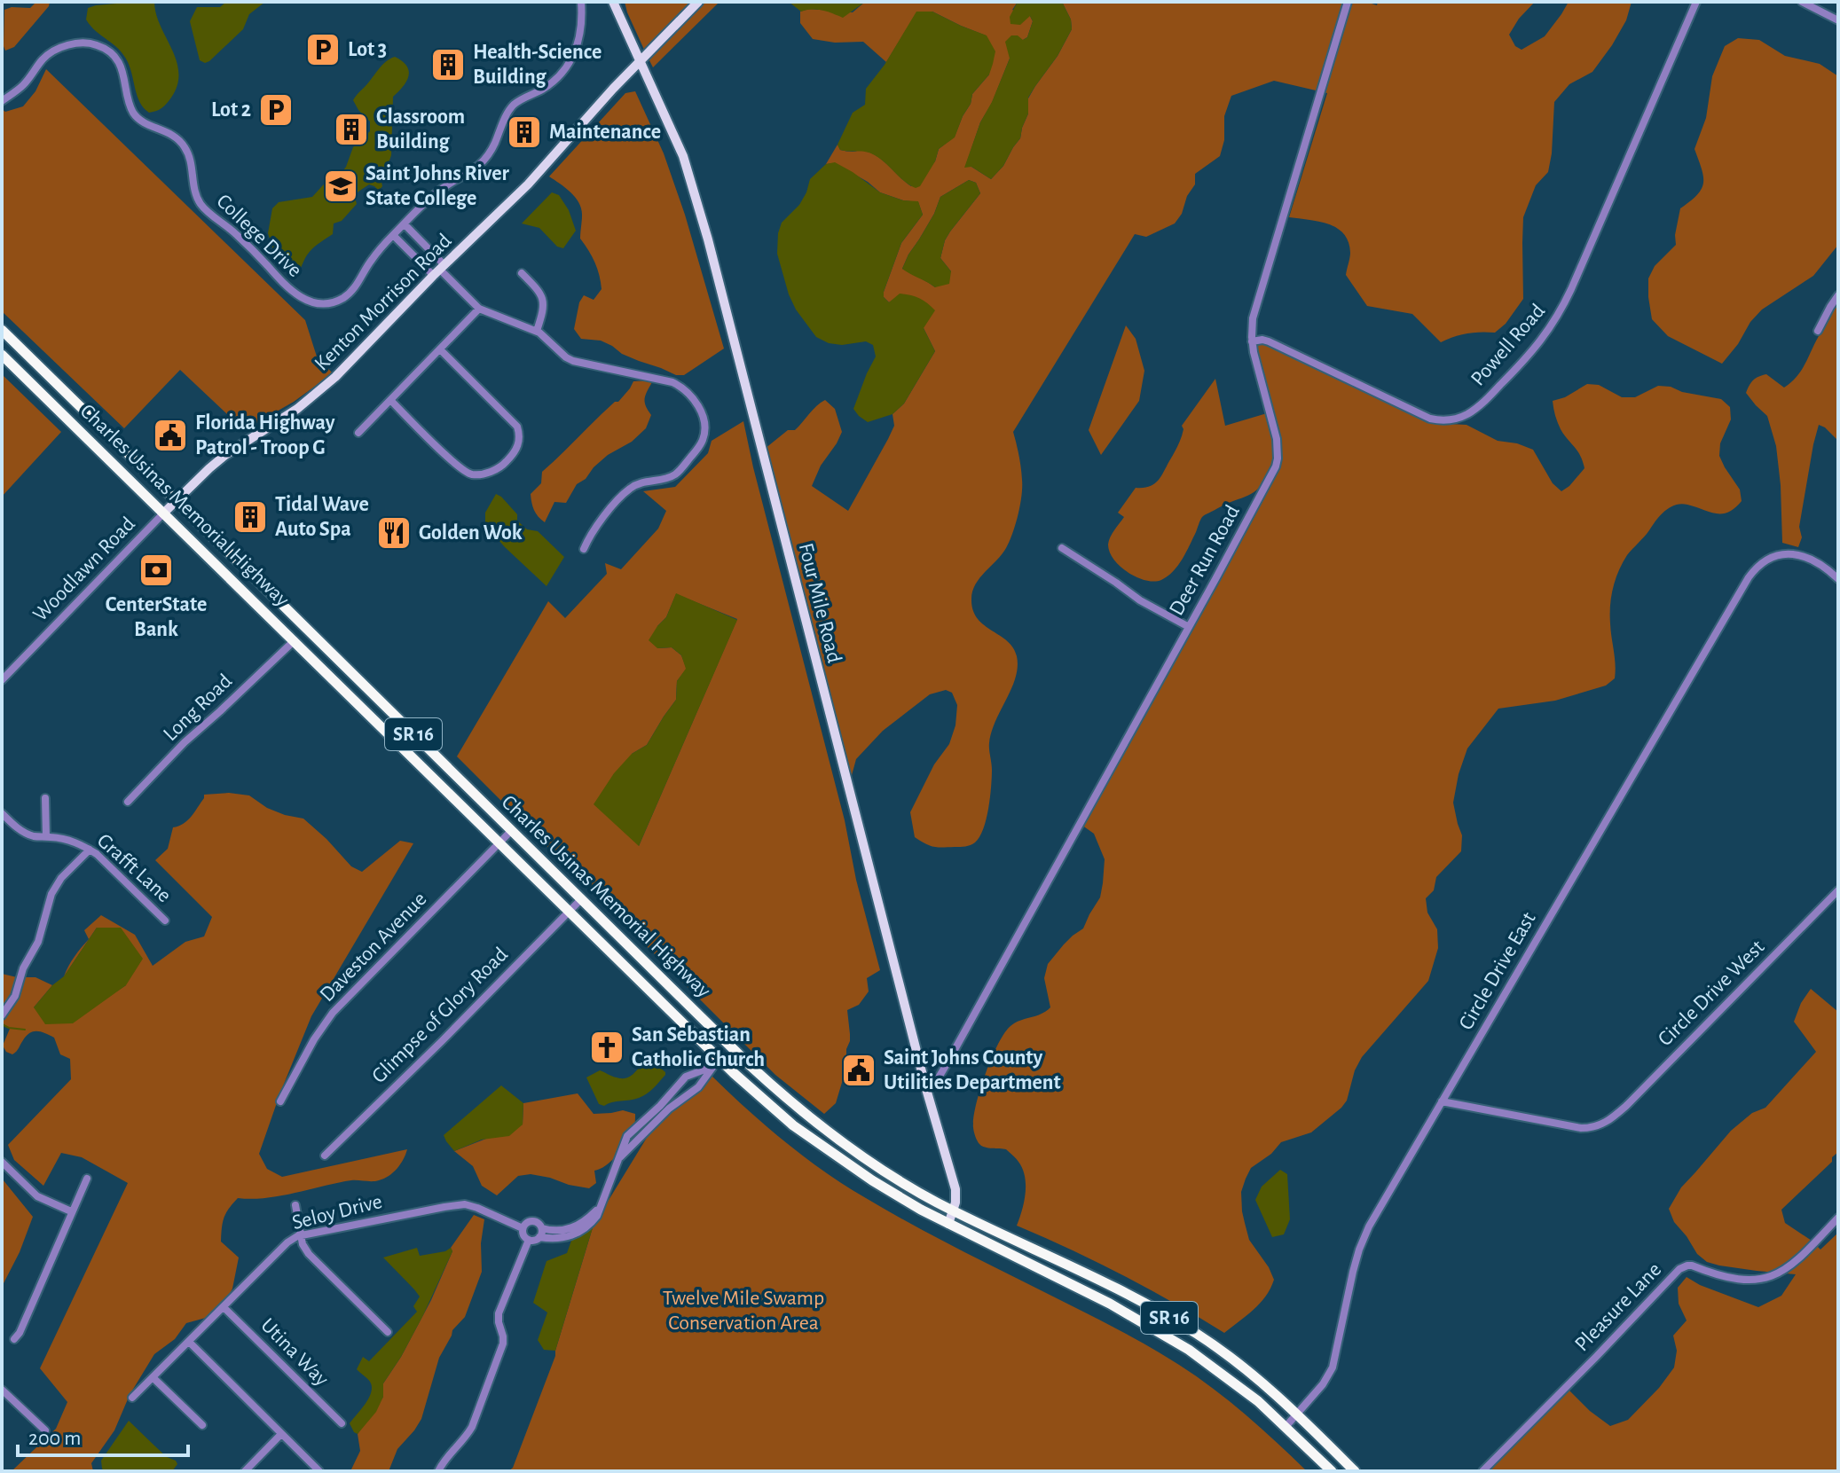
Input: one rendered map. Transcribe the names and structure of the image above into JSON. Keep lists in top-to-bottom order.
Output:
{
  "streets": {
    "highway": ["Charles Usinas Memorial Highway", "SR 16"],
    "main road": ["Kenton Morrison Road", "Four Mile Road"],
    "street": [
      "College Drive",
      "Powell Road",
      "Deer Run Road",
      "Woodlawn Road",
      "Long Road",
      "Grafft Lane",
      "Daveston Avenue",
      "Circle Drive East",
      "Circle Drive West",
      "Glimpse of Glory Road",
      "Seloy Drive",
      "Pleasure Lane",
      "Utina Way"
    ]
  },
  "crossings": [
    ["Kenton Morrison Road", "Charles Usinas Memorial Highway"],
    ["Kenton Morrison Road", "Woodlawn Road"],
    ["Kenton Morrison Road", "Four Mile Road"],
    ["Powell Road", "Deer Run Road"],
    ["Charles Usinas Memorial Highway", "Woodlawn Road"],
    ["Charles Usinas Memorial Highway", "Four Mile Road"],
    ["Charles Usinas Memorial Highway", "Long Road"],
    ["Charles Usinas Memorial Highway", "Daveston Avenue"],
    ["Charles Usinas Memorial Highway", "Circle Drive East"],
    ["Charles Usinas Memorial Highway", "Glimpse of Glory Road"],
    ["Deer Run Road", "Four Mile Road"],
    ["Circle Drive East", "Circle Drive West"],
    ["Seloy Drive", "Utina Way"]
  ],
  "parks": ["Twelve Mile Swamp Conservation Area"],
  "places": {
    "parking": ["Lot 3", "Lot 2"],
    "building": [
      "Health-Science Building",
      "Classroom Building",
      "Maintenance",
      "Tidal Wave Auto Spa"
    ],
    "school or university": ["Saint Johns River State College"],
    "public building": ["Florida Highway Patrol - Troop G", "Saint Johns County Utilities Department"],
    "restaurant": ["Golden Wok"],
    "bank": ["CenterState Bank"],
    "church": ["San Sebastian Catholic Church"]
  },
  "scale_bar": "200 m"
}
